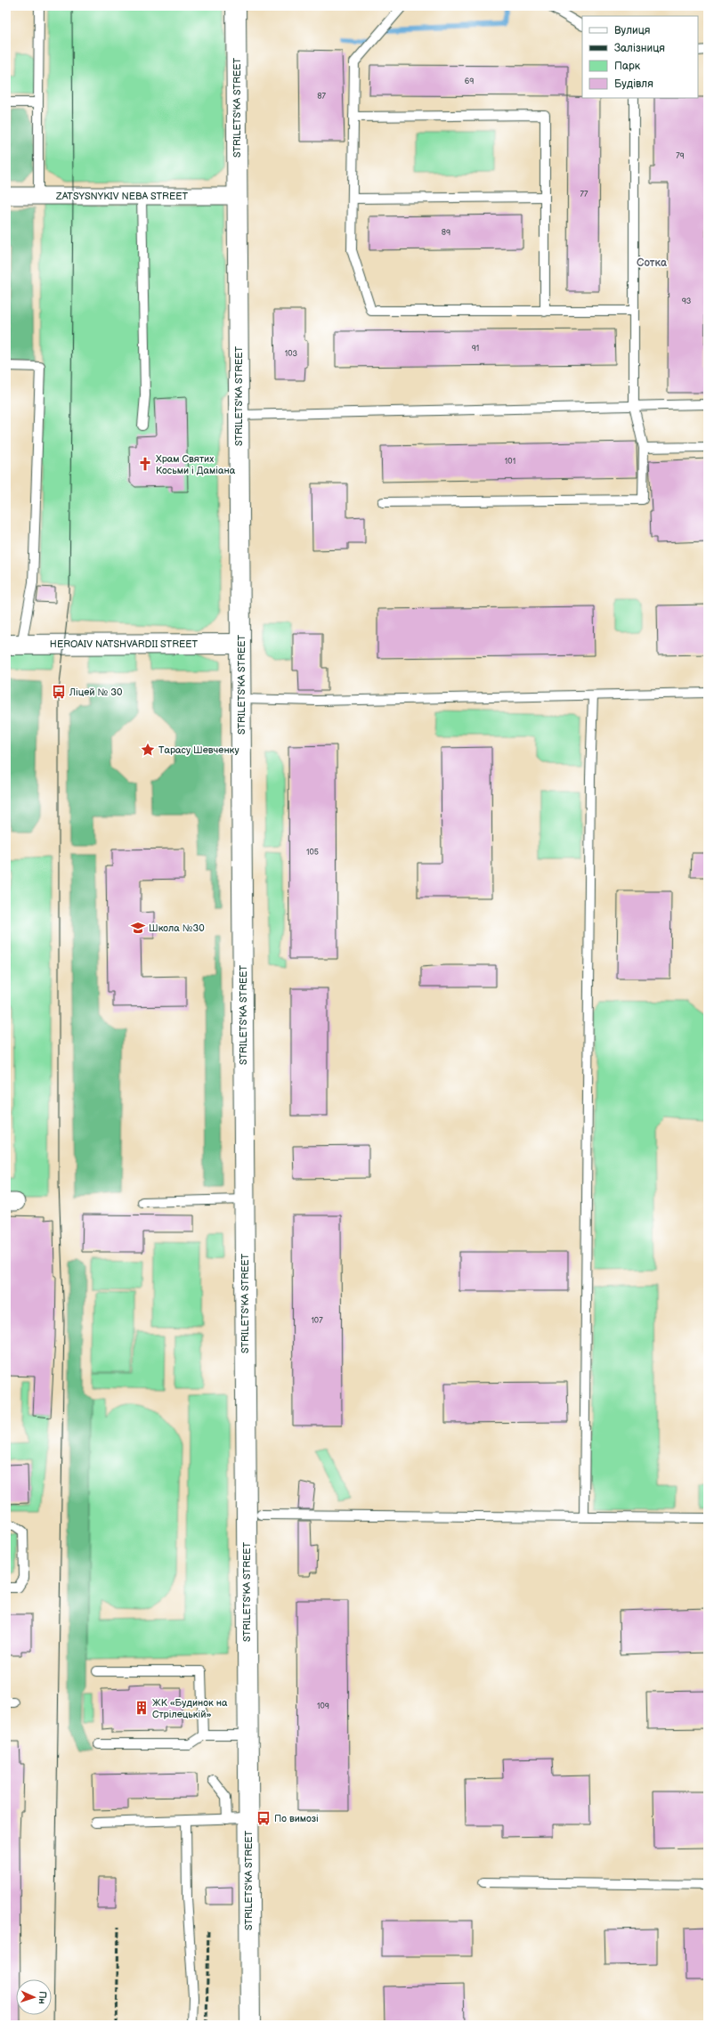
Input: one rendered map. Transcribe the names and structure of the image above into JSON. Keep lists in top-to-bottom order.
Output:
{
  "streets": {
    "main road": ["STRILETS'KA STREET", "HEROAIV NATSHVARDII STREET"],
    "street": ["ZATSYSNYKIV NEBA STREET"]
  },
  "crossings": [
    ["STRILETS'KA STREET", "ZATSYSNYKIV NEBA STREET"],
    ["STRILETS'KA STREET", "HEROAIV NATSHVARDII STREET"]
  ],
  "districts": ["Сотка"],
  "places": {
    "church": ["Храм Святих Косьми і Даміана"],
    "bus stop": ["Ліцей № 30", "По вимозі"],
    "place": ["Тарасу Шевченку"],
    "school or university": ["Школа №30"],
    "building": ["ЖК «Будинок на Стрілецькій»"]
  },
  "house_numbers": [
    "69",
    "87",
    "79",
    "77",
    "89",
    "93",
    "91",
    "103",
    "101",
    "105",
    "107",
    "109"
  ],
  "legend": [
    "Вулиця",
    "Залізниця",
    "Парк",
    "Будівля"
  ],
  "north": "right"
}
